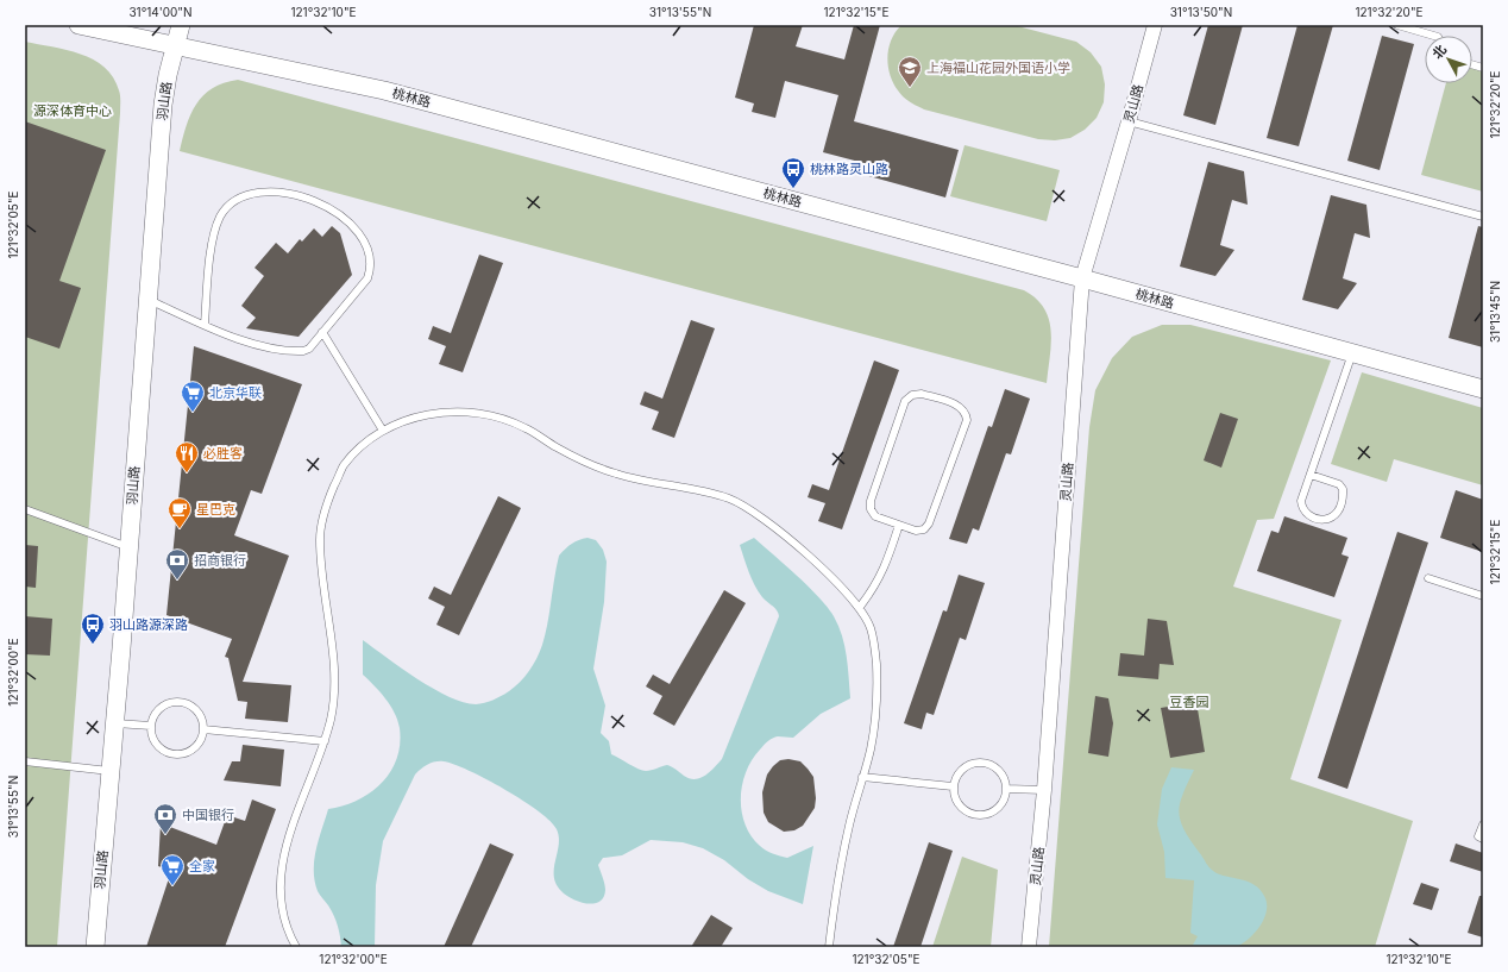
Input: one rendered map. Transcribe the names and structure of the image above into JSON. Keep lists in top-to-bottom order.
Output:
{
  "streets": {
    "street": ["桃林路", "羽山路", "灵山路"]
  },
  "crossings": [
    ["桃林路", "羽山路"],
    ["桃林路", "灵山路"]
  ],
  "parks": ["源深体育中心", "豆香园"],
  "places": {
    "school or university": ["上海福山花园外国语小学"],
    "bus stop": ["桃林路灵山路", "羽山路源深路"],
    "supermarket": ["北京华联", "全家"],
    "restaurant": ["必胜客"],
    "cafe": ["星巴克"],
    "bank": ["招商银行", "中国银行"]
  },
  "north": "top left",
  "coordinates": [
    "31°14'00\"N",
    "121°32'10\"E",
    "31°13'55\"N",
    "121°32'15\"E",
    "31°13'50\"N",
    "121°32'20\"E",
    "121°32'05\"E",
    "31°13'45\"N",
    "121°32'00\"E"
  ]
}
